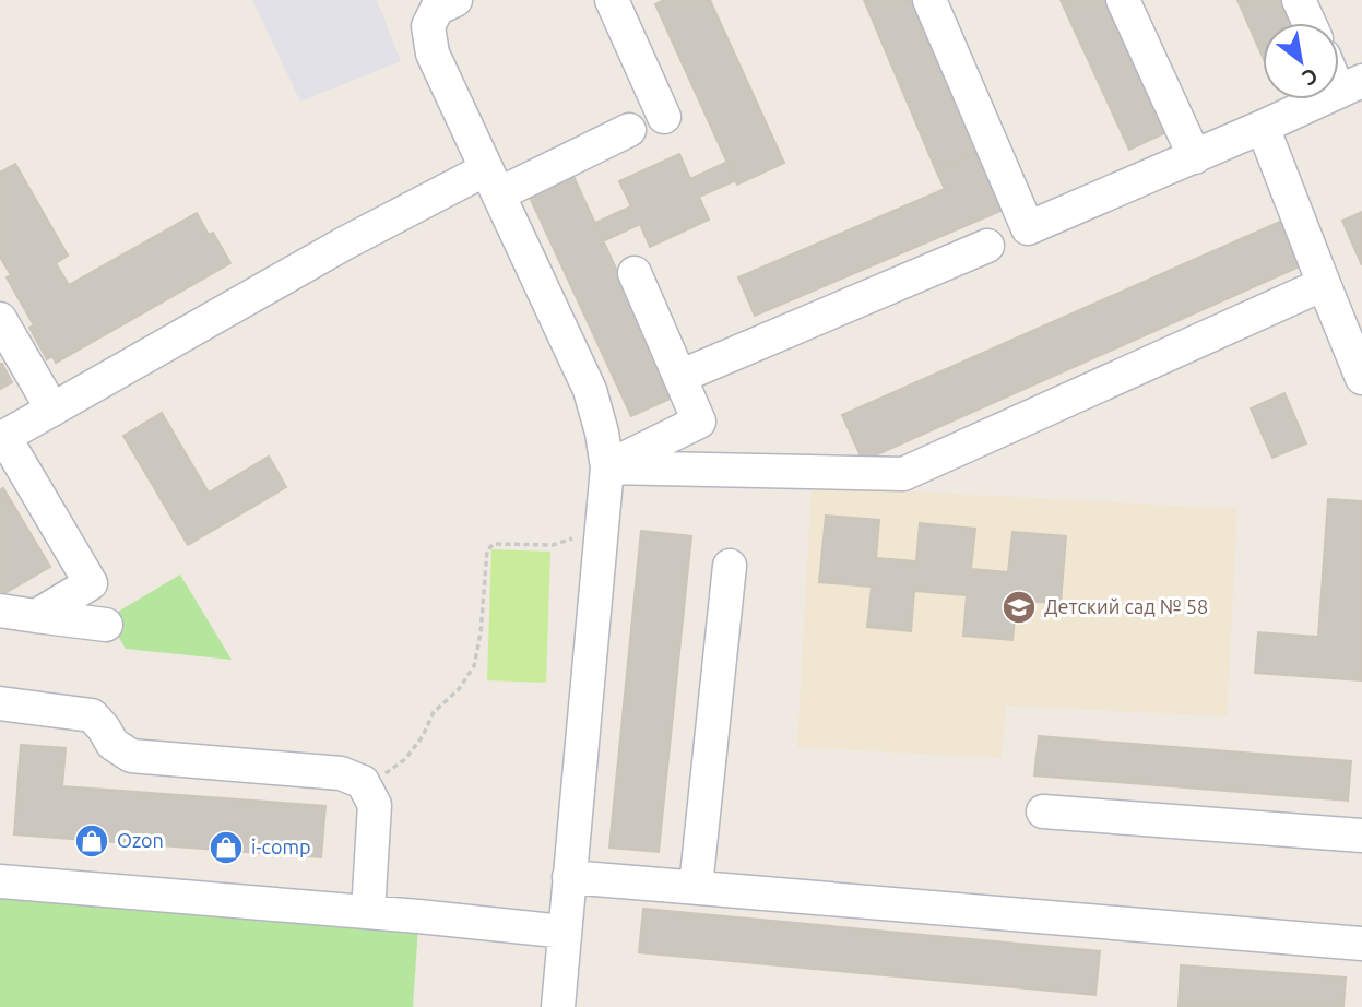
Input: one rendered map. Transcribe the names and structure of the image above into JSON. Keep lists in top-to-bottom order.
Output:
{
  "places": {
    "school or university": ["Детский сад № 58"],
    "shop": ["Ozon", "i-comp"]
  },
  "north": "bottom right"
}
